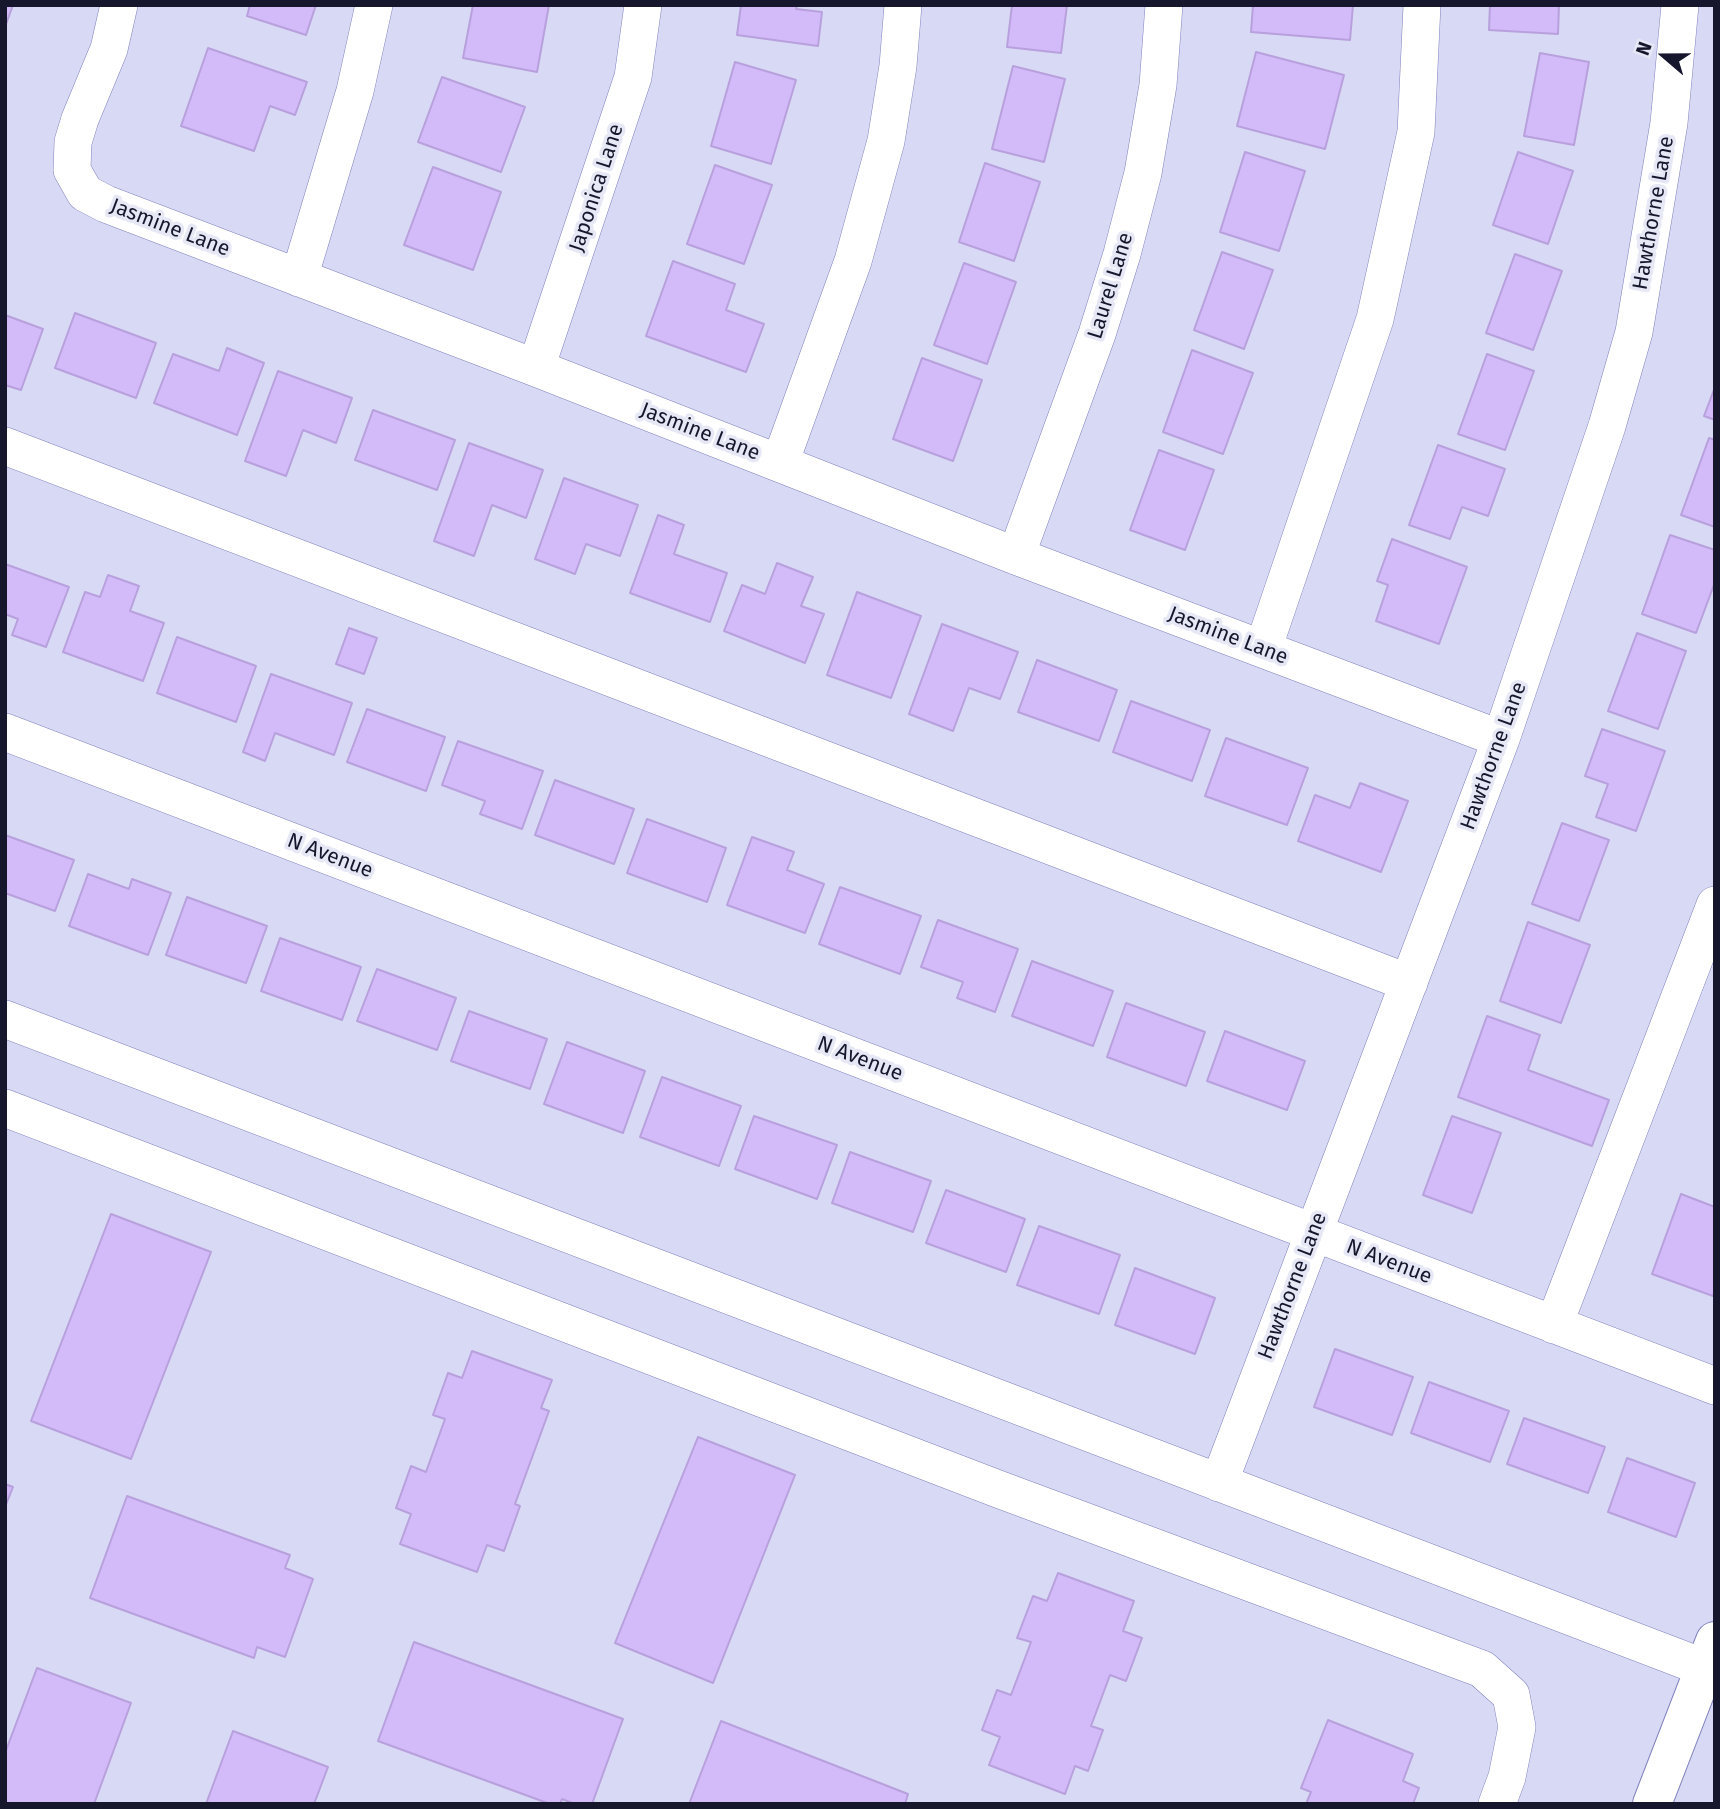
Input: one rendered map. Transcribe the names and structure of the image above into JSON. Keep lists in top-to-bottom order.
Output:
{
  "streets": {
    "street": [
      "Japonica Lane",
      "Hawthorne Lane",
      "Jasmine Lane",
      "Laurel Lane",
      "N Avenue"
    ]
  },
  "crossings": [
    ["Japonica Lane", "Jasmine Lane"],
    ["Hawthorne Lane", "Jasmine Lane"],
    ["Hawthorne Lane", "N Avenue"],
    ["Jasmine Lane", "Laurel Lane"]
  ],
  "north": "left"
}
